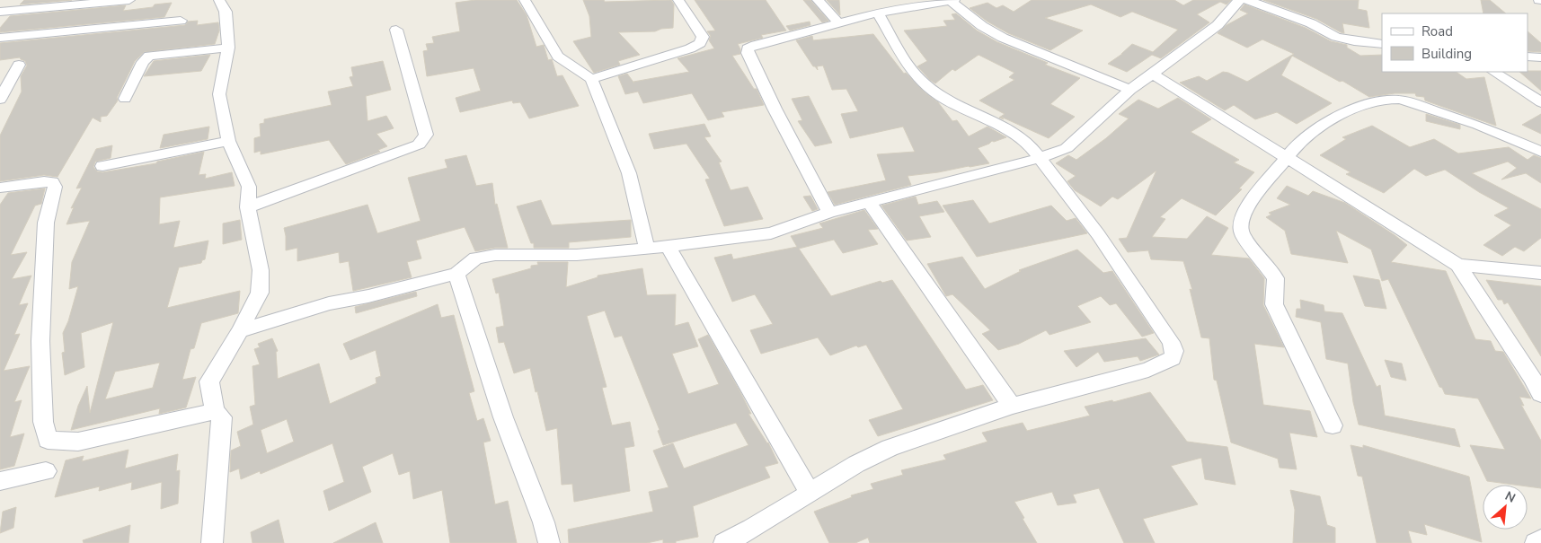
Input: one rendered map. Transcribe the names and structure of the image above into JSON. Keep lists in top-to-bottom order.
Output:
{
  "legend": ["Road", "Building"],
  "north": "top right"
}
